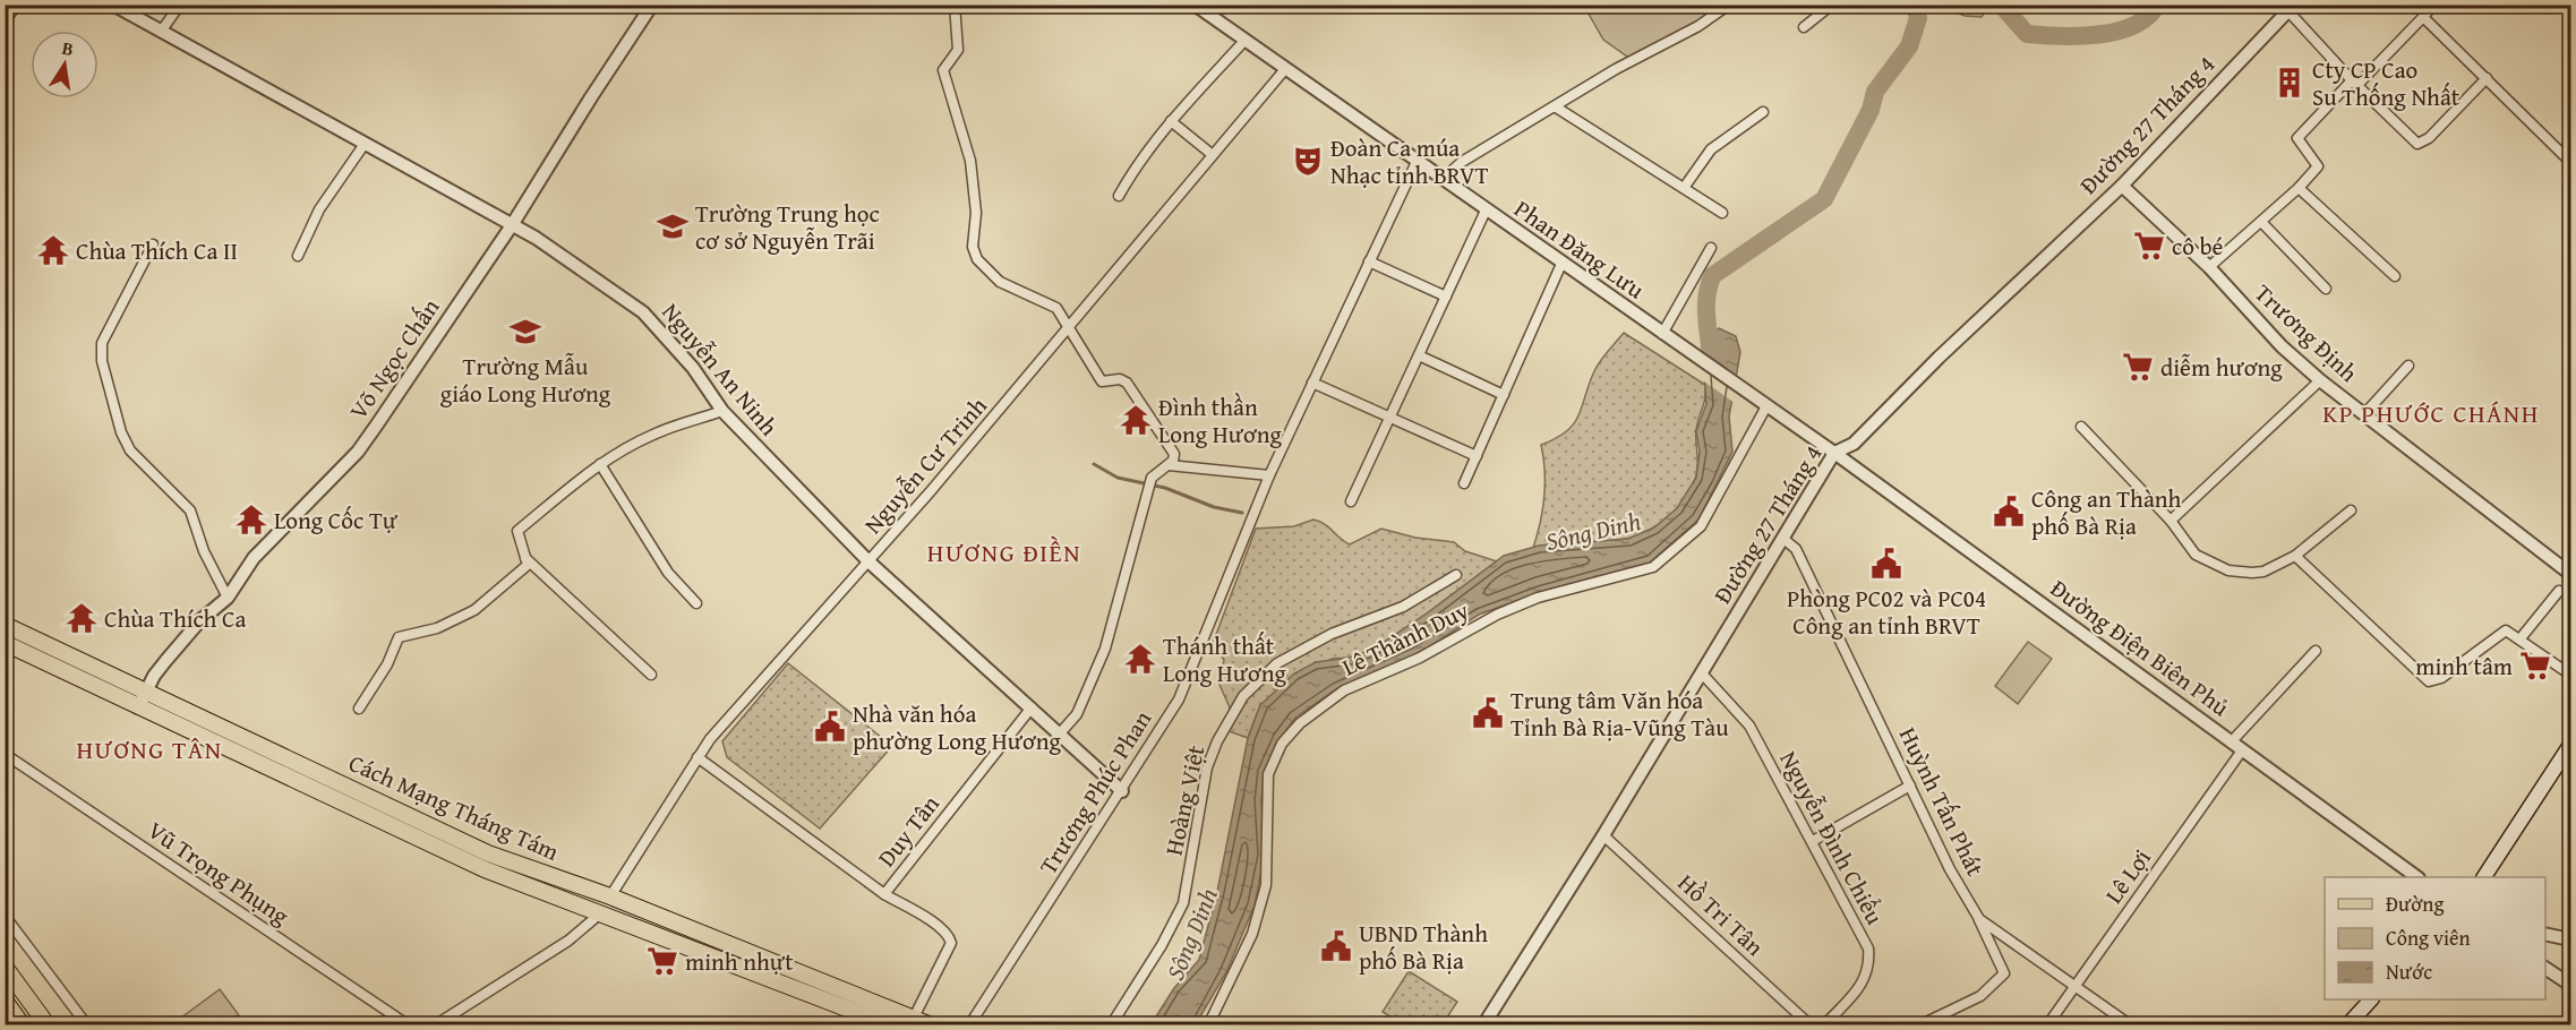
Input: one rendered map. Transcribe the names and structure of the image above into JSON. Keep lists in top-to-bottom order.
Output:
{
  "streets": {
    "main road": ["Cách Mạng Tháng Tám"],
    "street": [
      "Đường 27 Tháng 4",
      "Phan Đăng Lưu",
      "Trương Định",
      "Võ Ngọc Chấn",
      "Nguyễn An Ninh",
      "Nguyễn Cư Trinh",
      "Lê Thành Duy",
      "Đường Điện Biên Phủ",
      "Trương Phúc Phan",
      "Hoàng Việt",
      "Huỳnh Tấn Phát",
      "Duy Tân",
      "Nguyễn Đình Chiểu",
      "Vũ Trọng Phụng",
      "Lê Lợi",
      "Hồ Tri Tân"
    ]
  },
  "crossings": [
    ["Đường 27 Tháng 4", "Trương Định"],
    ["Đường 27 Tháng 4", "Đường Điện Biên Phủ"],
    ["Đường 27 Tháng 4", "Huỳnh Tấn Phát"],
    ["Đường 27 Tháng 4", "Nguyễn Đình Chiểu"],
    ["Đường 27 Tháng 4", "Hồ Tri Tân"],
    ["Phan Đăng Lưu", "Nguyễn Cư Trinh"],
    ["Phan Đăng Lưu", "Lê Thành Duy"],
    ["Phan Đăng Lưu", "Đường Điện Biên Phủ"],
    ["Phan Đăng Lưu", "Trương Phúc Phan"],
    ["Võ Ngọc Chấn", "Nguyễn An Ninh"],
    ["Võ Ngọc Chấn", "Cách Mạng Tháng Tám"],
    ["Nguyễn An Ninh", "Nguyễn Cư Trinh"],
    ["Nguyễn An Ninh", "Trương Phúc Phan"],
    ["Nguyễn An Ninh", "Duy Tân"],
    ["Nguyễn Cư Trinh", "Cách Mạng Tháng Tám"],
    ["Nguyễn Cư Trinh", "Duy Tân"],
    ["Lê Thành Duy", "Đường Điện Biên Phủ"],
    ["Đường Điện Biên Phủ", "Lê Lợi"],
    ["Huỳnh Tấn Phát", "Lê Lợi"]
  ],
  "districts": ["KP PHƯỚC CHÁNH", "HƯƠNG ĐIỀN", "HƯƠNG TÂN"],
  "water": ["Sông Dinh"],
  "places": {
    "building": ["Cty CP Cao Su Thống Nhất"],
    "theatre": ["Đoàn Ca múa Nhạc tỉnh BRVT"],
    "school or university": ["Trường Trung học cơ sở Nguyễn Trãi", "Trường Mẫu giáo Long Hương"],
    "supermarket": [
      "cô bé",
      "diễm hương",
      "minh tâm",
      "minh nhựt"
    ],
    "temple": [
      "Chùa Thích Ca II",
      "Đình thần Long Hương",
      "Long Cốc Tự",
      "Chùa Thích Ca",
      "Thánh thất Long Hương"
    ],
    "public building": [
      "Công an Thành phố Bà Rịa",
      "Phòng PC02 và PC04 Công an tỉnh BRVT",
      "Trung tâm Văn hóa Tỉnh Bà Rịa-Vũng Tàu",
      "Nhà văn hóa phường Long Hương",
      "UBND Thành phố Bà Rịa"
    ]
  },
  "legend": ["Đường", "Công viên", "Nước"],
  "north": "top"
}
